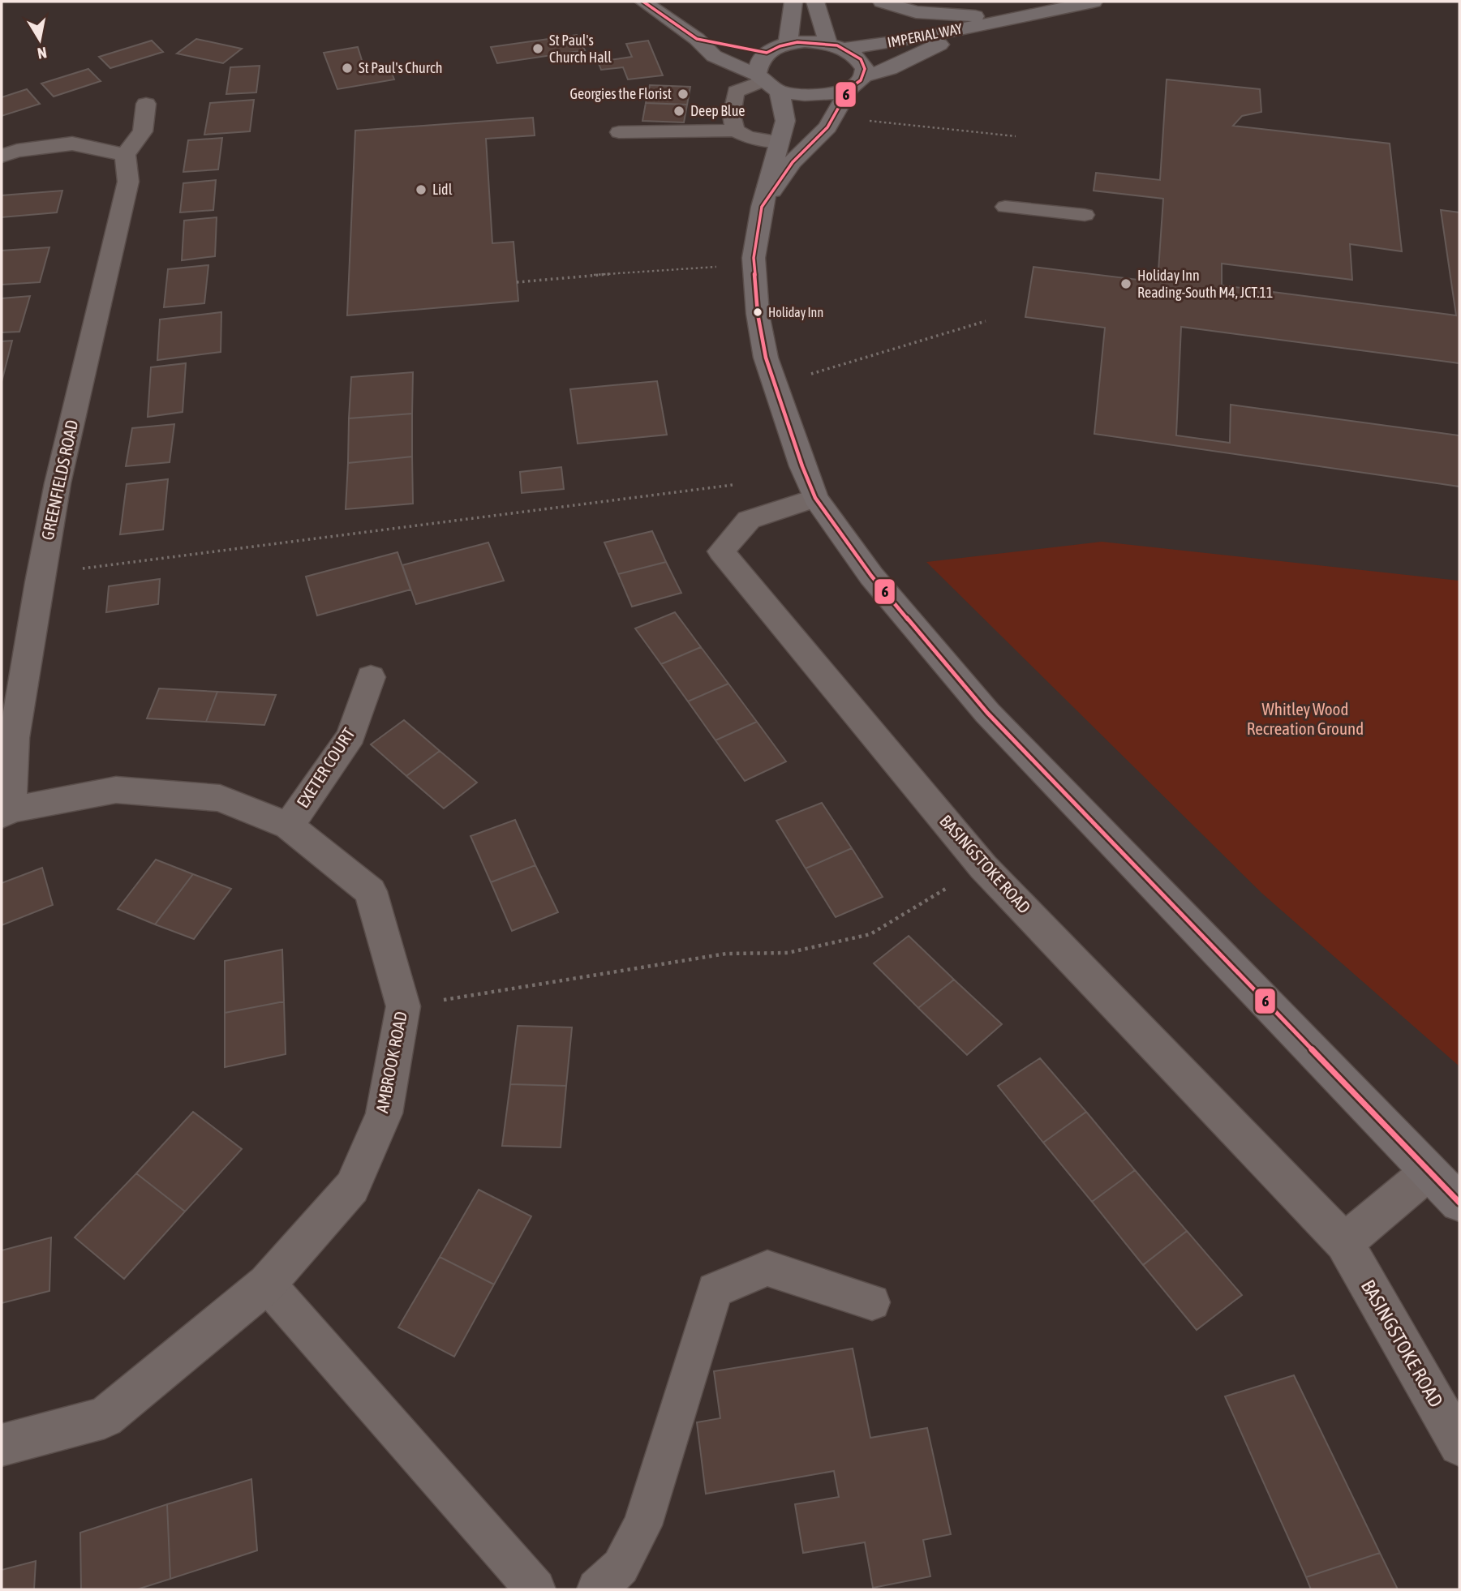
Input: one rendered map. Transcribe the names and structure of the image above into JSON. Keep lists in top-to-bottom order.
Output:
{
  "streets": {
    "main road": ["IMPERIAL WAY"],
    "street": [
      "GREENFIELDS ROAD",
      "EXETER COURT",
      "BASINGSTOKE ROAD",
      "AMBROOK ROAD"
    ]
  },
  "crossings": [
    ["GREENFIELDS ROAD", "AMBROOK ROAD"],
    ["EXETER COURT", "AMBROOK ROAD"]
  ],
  "parks": ["Whitley Wood Recreation Ground"],
  "places": [
    "St Paul's Church Hall",
    "St Paul's Church",
    "Georgies the Florist",
    "Deep Blue",
    "Lidl",
    "Holiday Inn Reading-South M4, JCT.11",
    "Holiday Inn"
  ],
  "lines": ["transit line 6"],
  "north": "bottom"
}
